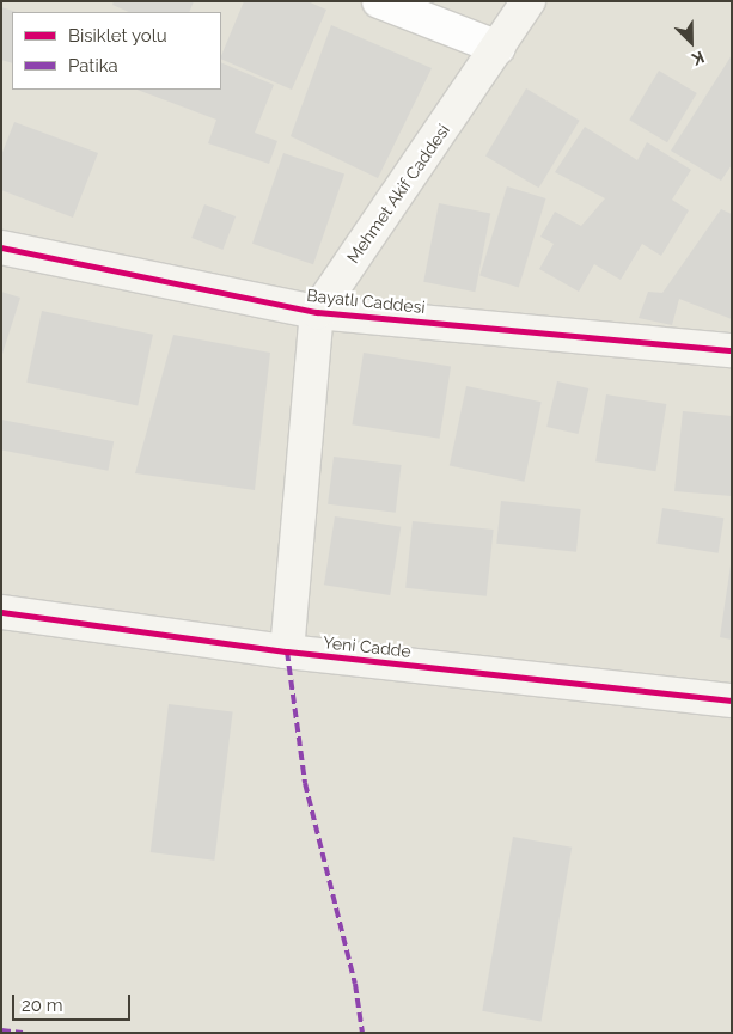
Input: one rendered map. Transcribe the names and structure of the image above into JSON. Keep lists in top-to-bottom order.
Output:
{
  "streets": {
    "street": ["Mehmet Akif Caddesi", "Bayatlı Caddesi", "Yeni Cadde"]
  },
  "crossings": [
    ["Mehmet Akif Caddesi", "Bayatlı Caddesi"],
    ["Mehmet Akif Caddesi", "Yeni Cadde"]
  ],
  "legend": ["Bisiklet yolu", "Patika"],
  "scale_bar": "20 m",
  "north": "bottom right"
}
